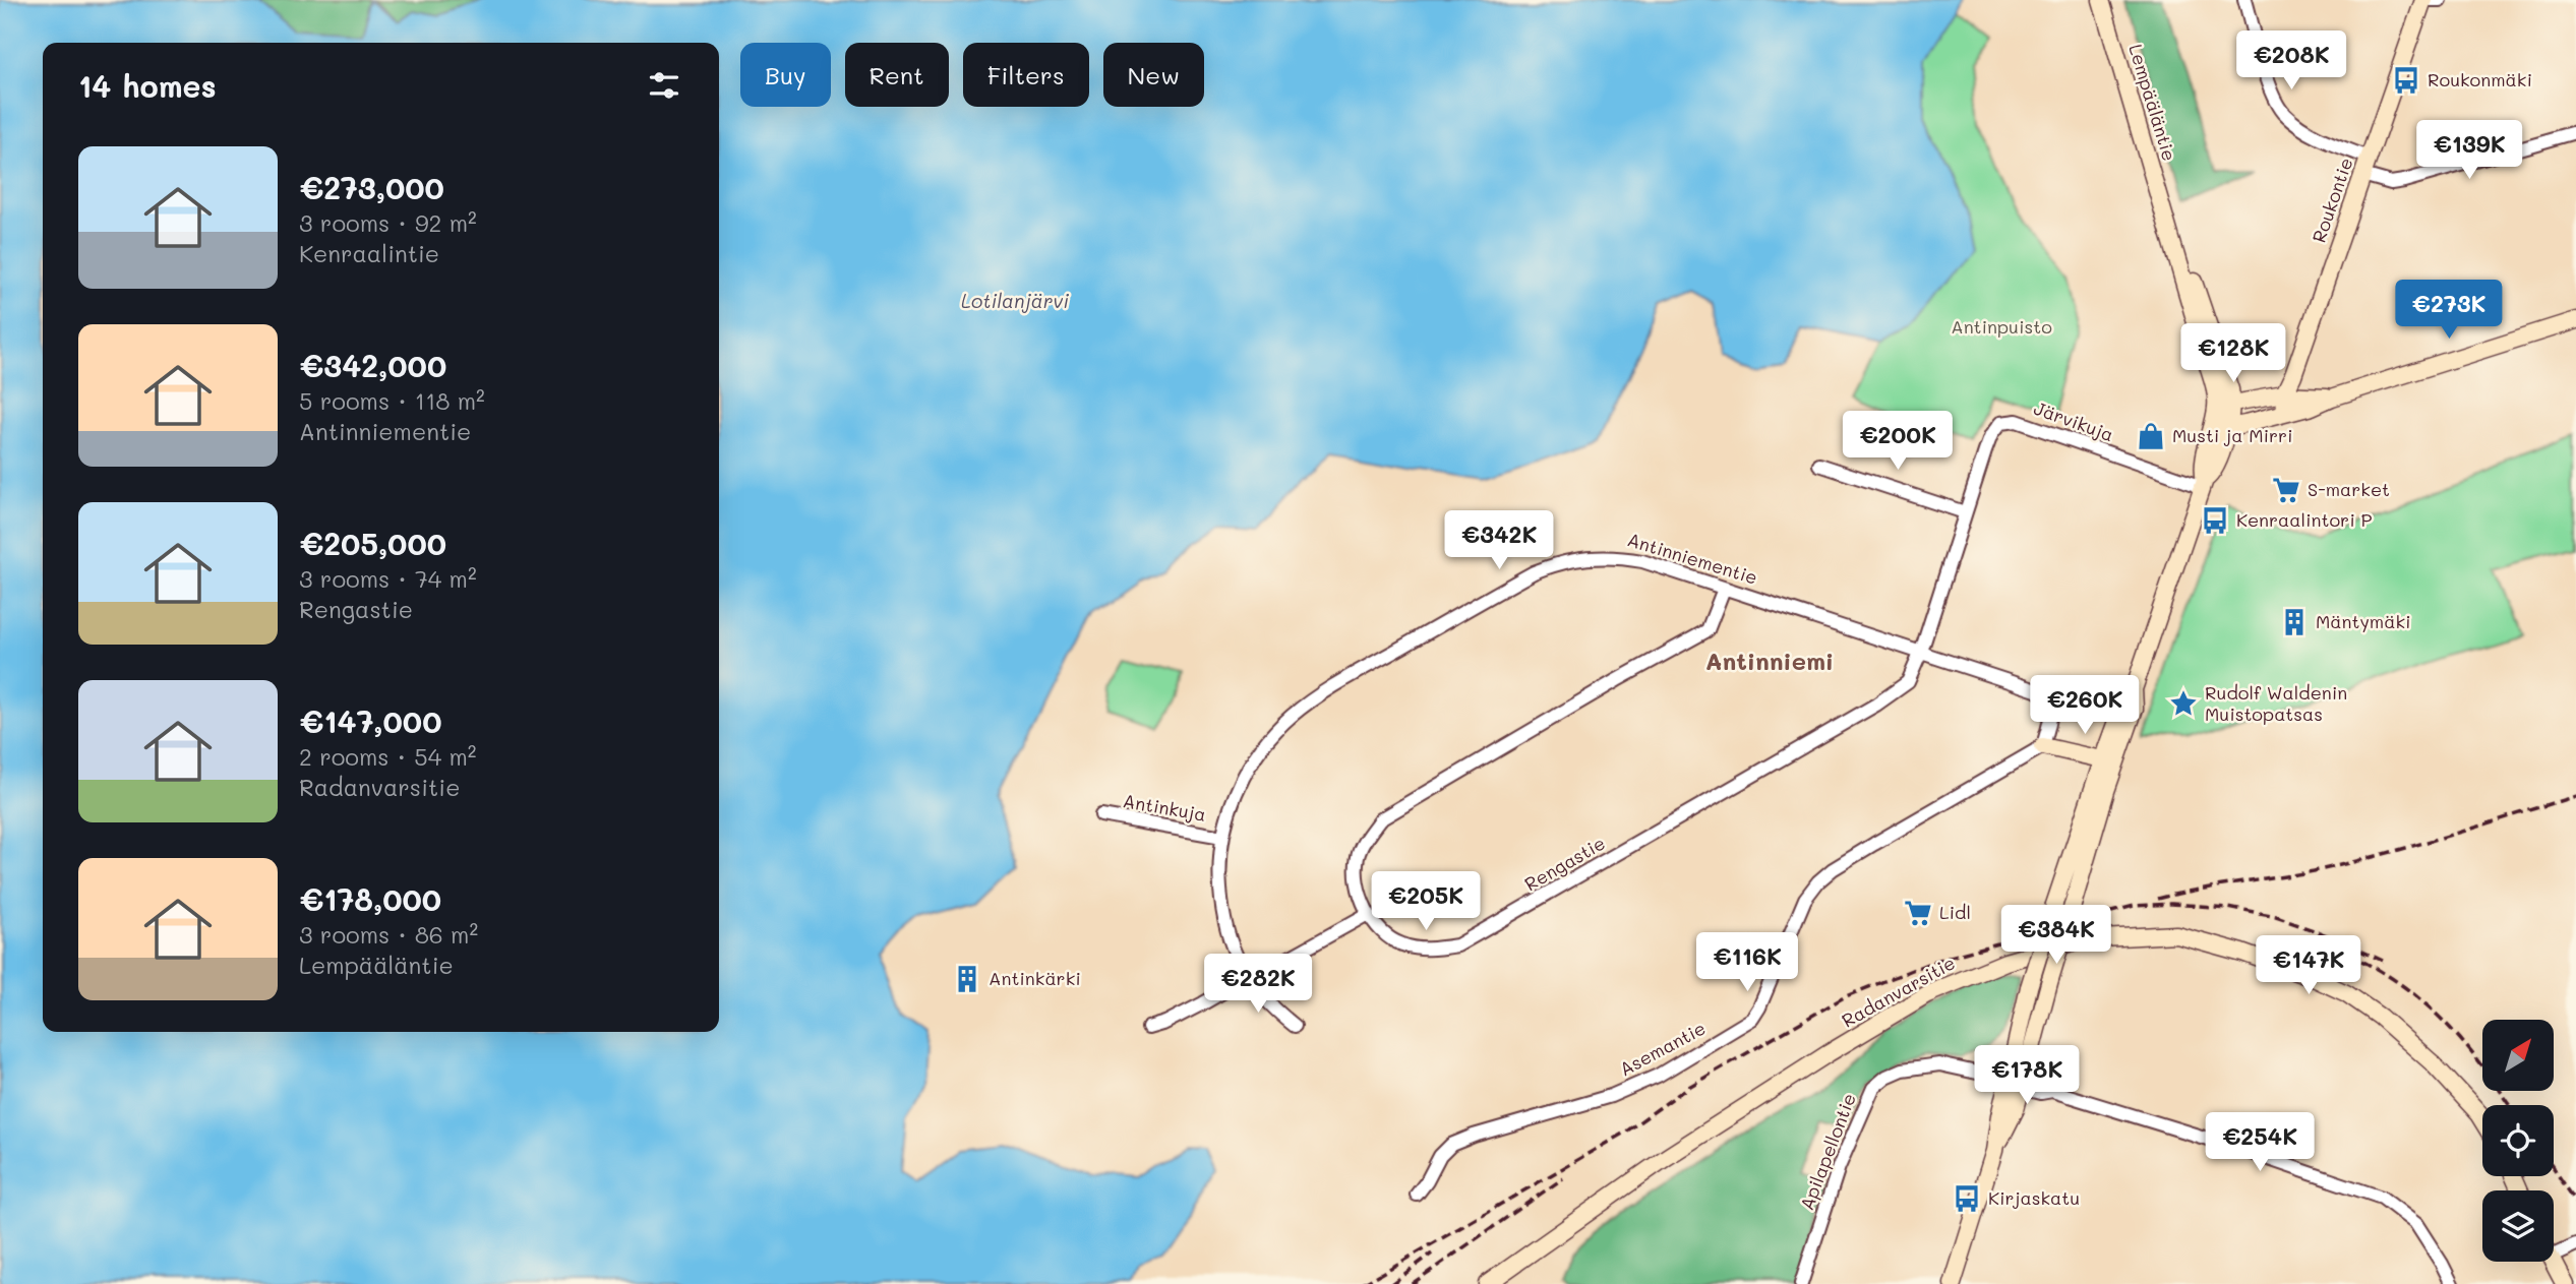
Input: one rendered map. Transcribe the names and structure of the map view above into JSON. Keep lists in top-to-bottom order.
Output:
{
  "streets": {
    "street": [
      "Lempääläntie",
      "Roukontie",
      "Järvikuja",
      "Antinniementie",
      "Antinkuja",
      "Rengastie",
      "Radanvarsitie",
      "Asemantie",
      "Apilapellontie"
    ]
  },
  "crossings": [
    ["Lempääläntie", "Järvikuja"],
    ["Lempääläntie", "Apilapellontie"],
    ["Järvikuja", "Antinniementie"],
    ["Järvikuja", "Rengastie"],
    ["Antinniementie", "Antinkuja"],
    ["Antinniementie", "Rengastie"],
    ["Antinniementie", "Asemantie"]
  ],
  "districts": ["Antinniemi"],
  "water": ["Lotilanjärvi"],
  "parks": ["Antinpuisto"],
  "places": {
    "bus stop": ["Roukonmäki", "Kenraalintori P", "Kirjaskatu"],
    "shop": ["Musti ja Mirri"],
    "supermarket": ["S-market", "Lidl"],
    "building": ["Mäntymäki", "Antinkärki"],
    "place": ["Rudolf Waldenin Muistopatsas"]
  },
  "north": "top right",
  "page": {
    "price": [
      "€208K",
      "€139K",
      "€273K",
      "€128K",
      "€200K",
      "€342K",
      "€260K",
      "€205K",
      "€384K",
      "€116K",
      "€147K",
      "€282K",
      "€178K",
      "€254K"
    ],
    "chip": [
      "Buy",
      "Rent",
      "Filters",
      "New"
    ],
    "heading": "14 homes",
    "list": [
      {
        "name": "€273,000",
        "note": "3 rooms · 92 m² · Kenraalintie"
      },
      {
        "name": "€342,000",
        "note": "5 rooms · 118 m² · Antinniementie"
      },
      {
        "name": "€205,000",
        "note": "3 rooms · 74 m² · Rengastie"
      },
      {
        "name": "€147,000",
        "note": "2 rooms · 54 m² · Radanvarsitie"
      },
      {
        "name": "€178,000",
        "note": "3 rooms · 86 m² · Lempääläntie"
      }
    ]
  }
}
